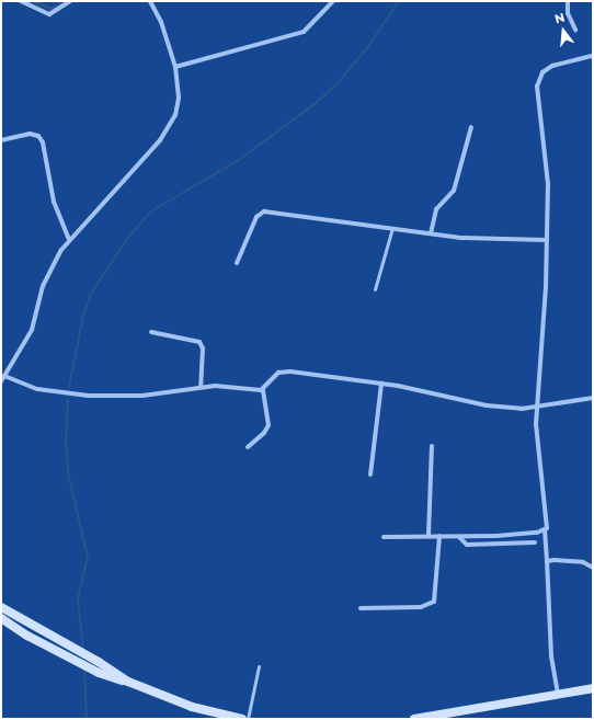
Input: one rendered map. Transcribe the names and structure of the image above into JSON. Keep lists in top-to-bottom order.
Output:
{
  "north": "top"
}
